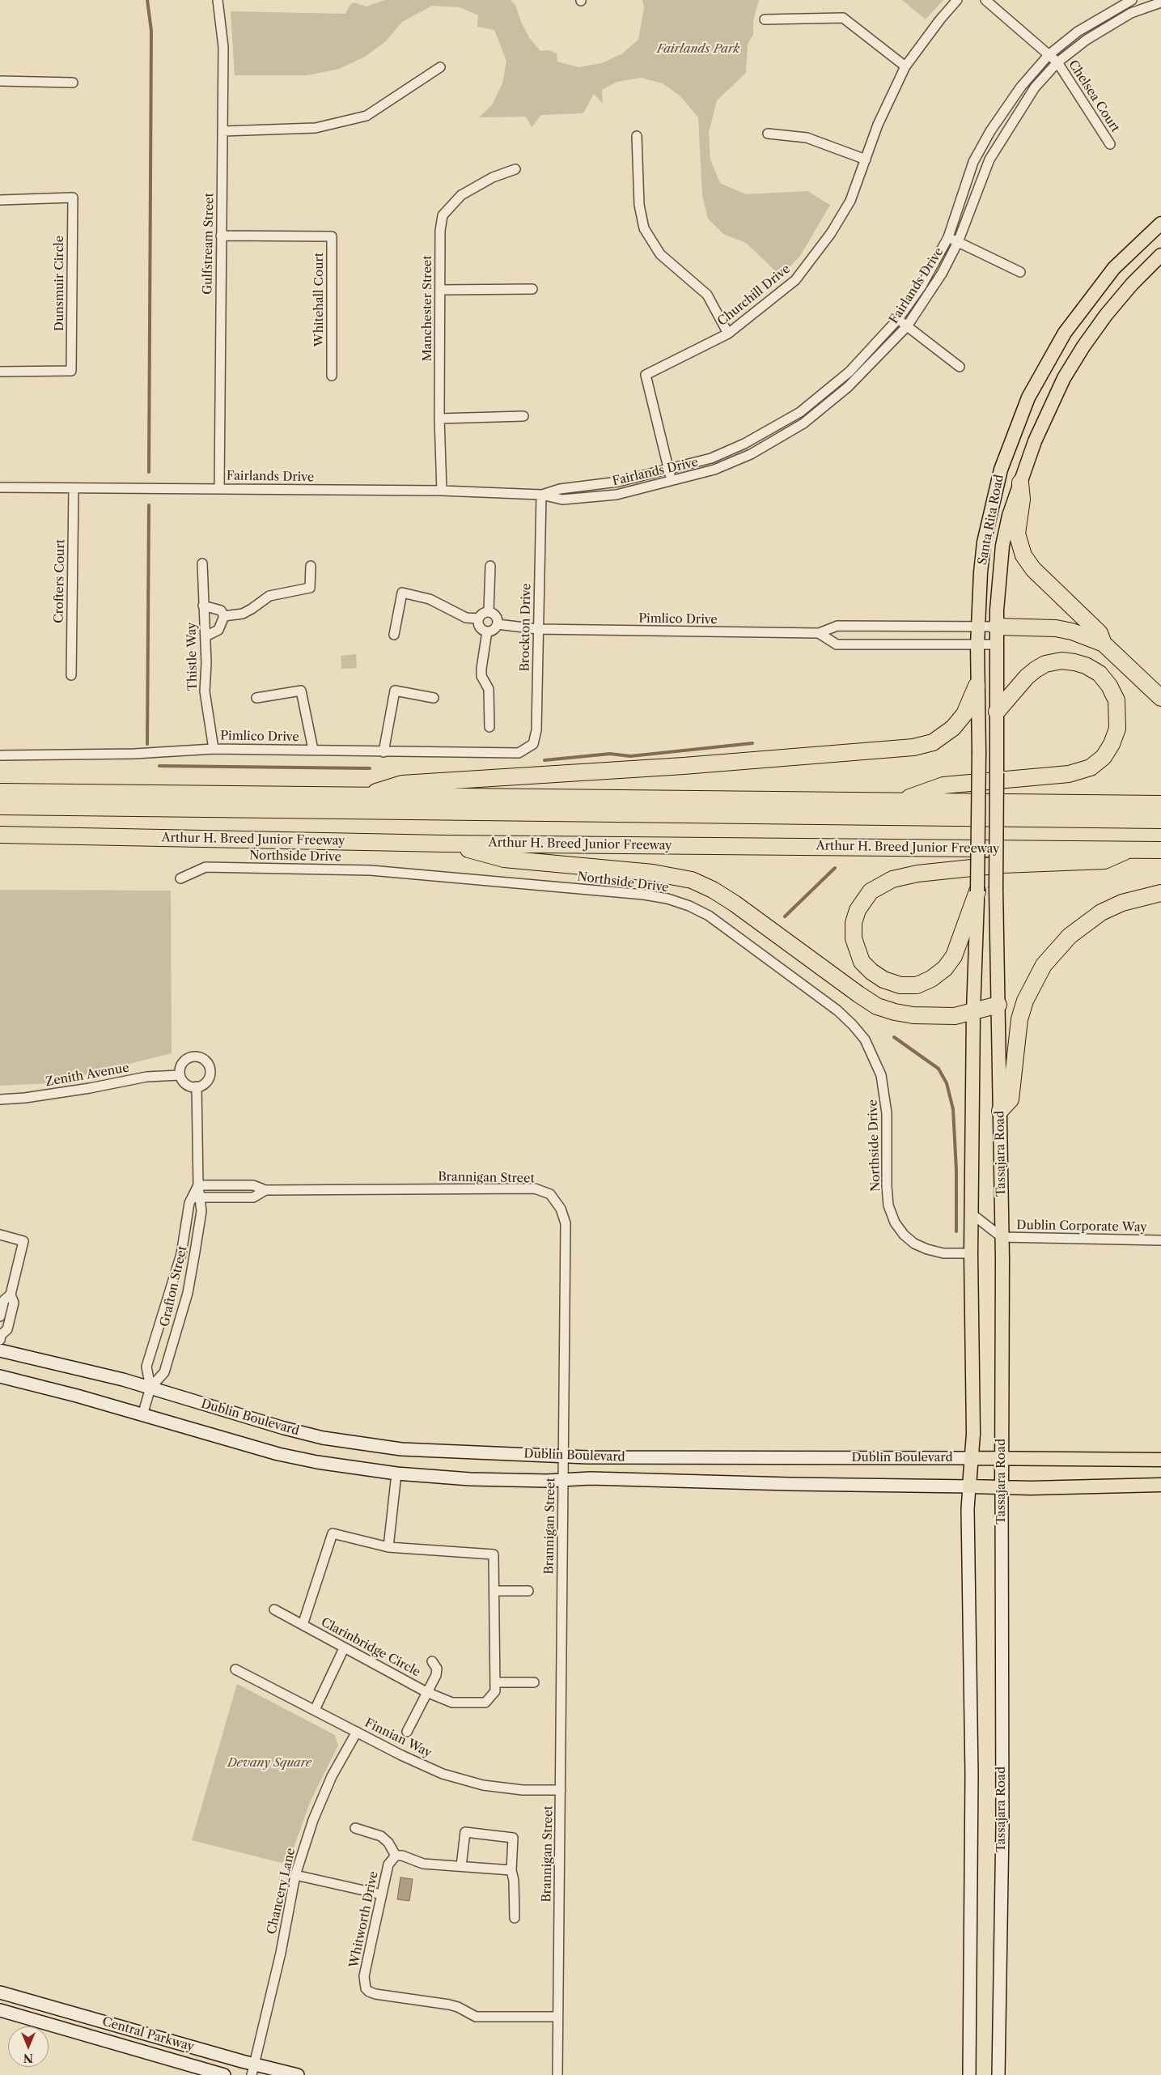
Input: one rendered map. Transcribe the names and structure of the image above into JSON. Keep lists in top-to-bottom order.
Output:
{
  "streets": {
    "highway": ["Arthur H. Breed Junior Freeway"],
    "main road": [
      "Santa Rita Road",
      "Tassajara Road",
      "Dublin Boulevard",
      "Central Parkway"
    ],
    "street": [
      "Chelsea Court",
      "Gulfstream Street",
      "Dunsmuir Circle",
      "Fairlands Drive",
      "Churchill Drive",
      "Whitehall Court",
      "Manchester Street",
      "Crofters Court",
      "Pimlico Drive",
      "Brockton Drive",
      "Thistle Way",
      "Northside Drive",
      "Zenith Avenue",
      "Brannigan Street",
      "Dublin Corporate Way",
      "Grafton Street",
      "Clarinbridge Circle",
      "Finnian Way",
      "Chancery Lane",
      "Whitworth Drive"
    ]
  },
  "crossings": [
    ["Chelsea Court", "Fairlands Drive"],
    ["Gulfstream Street", "Fairlands Drive"],
    ["Gulfstream Street", "Whitehall Court"],
    ["Fairlands Drive", "Churchill Drive"],
    ["Fairlands Drive", "Manchester Street"],
    ["Fairlands Drive", "Crofters Court"],
    ["Fairlands Drive", "Brockton Drive"],
    ["Santa Rita Road", "Pimlico Drive"],
    ["Santa Rita Road", "Tassajara Road"],
    ["Pimlico Drive", "Brockton Drive"],
    ["Pimlico Drive", "Thistle Way"],
    ["Zenith Avenue", "Grafton Street"],
    ["Tassajara Road", "Dublin Corporate Way"],
    ["Tassajara Road", "Dublin Boulevard"],
    ["Brannigan Street", "Grafton Street"],
    ["Brannigan Street", "Dublin Boulevard"],
    ["Brannigan Street", "Finnian Way"],
    ["Brannigan Street", "Whitworth Drive"],
    ["Grafton Street", "Dublin Boulevard"],
    ["Finnian Way", "Chancery Lane"],
    ["Chancery Lane", "Central Parkway"]
  ],
  "parks": ["Fairlands Park", "Devany Square"],
  "north": "bottom"
}
